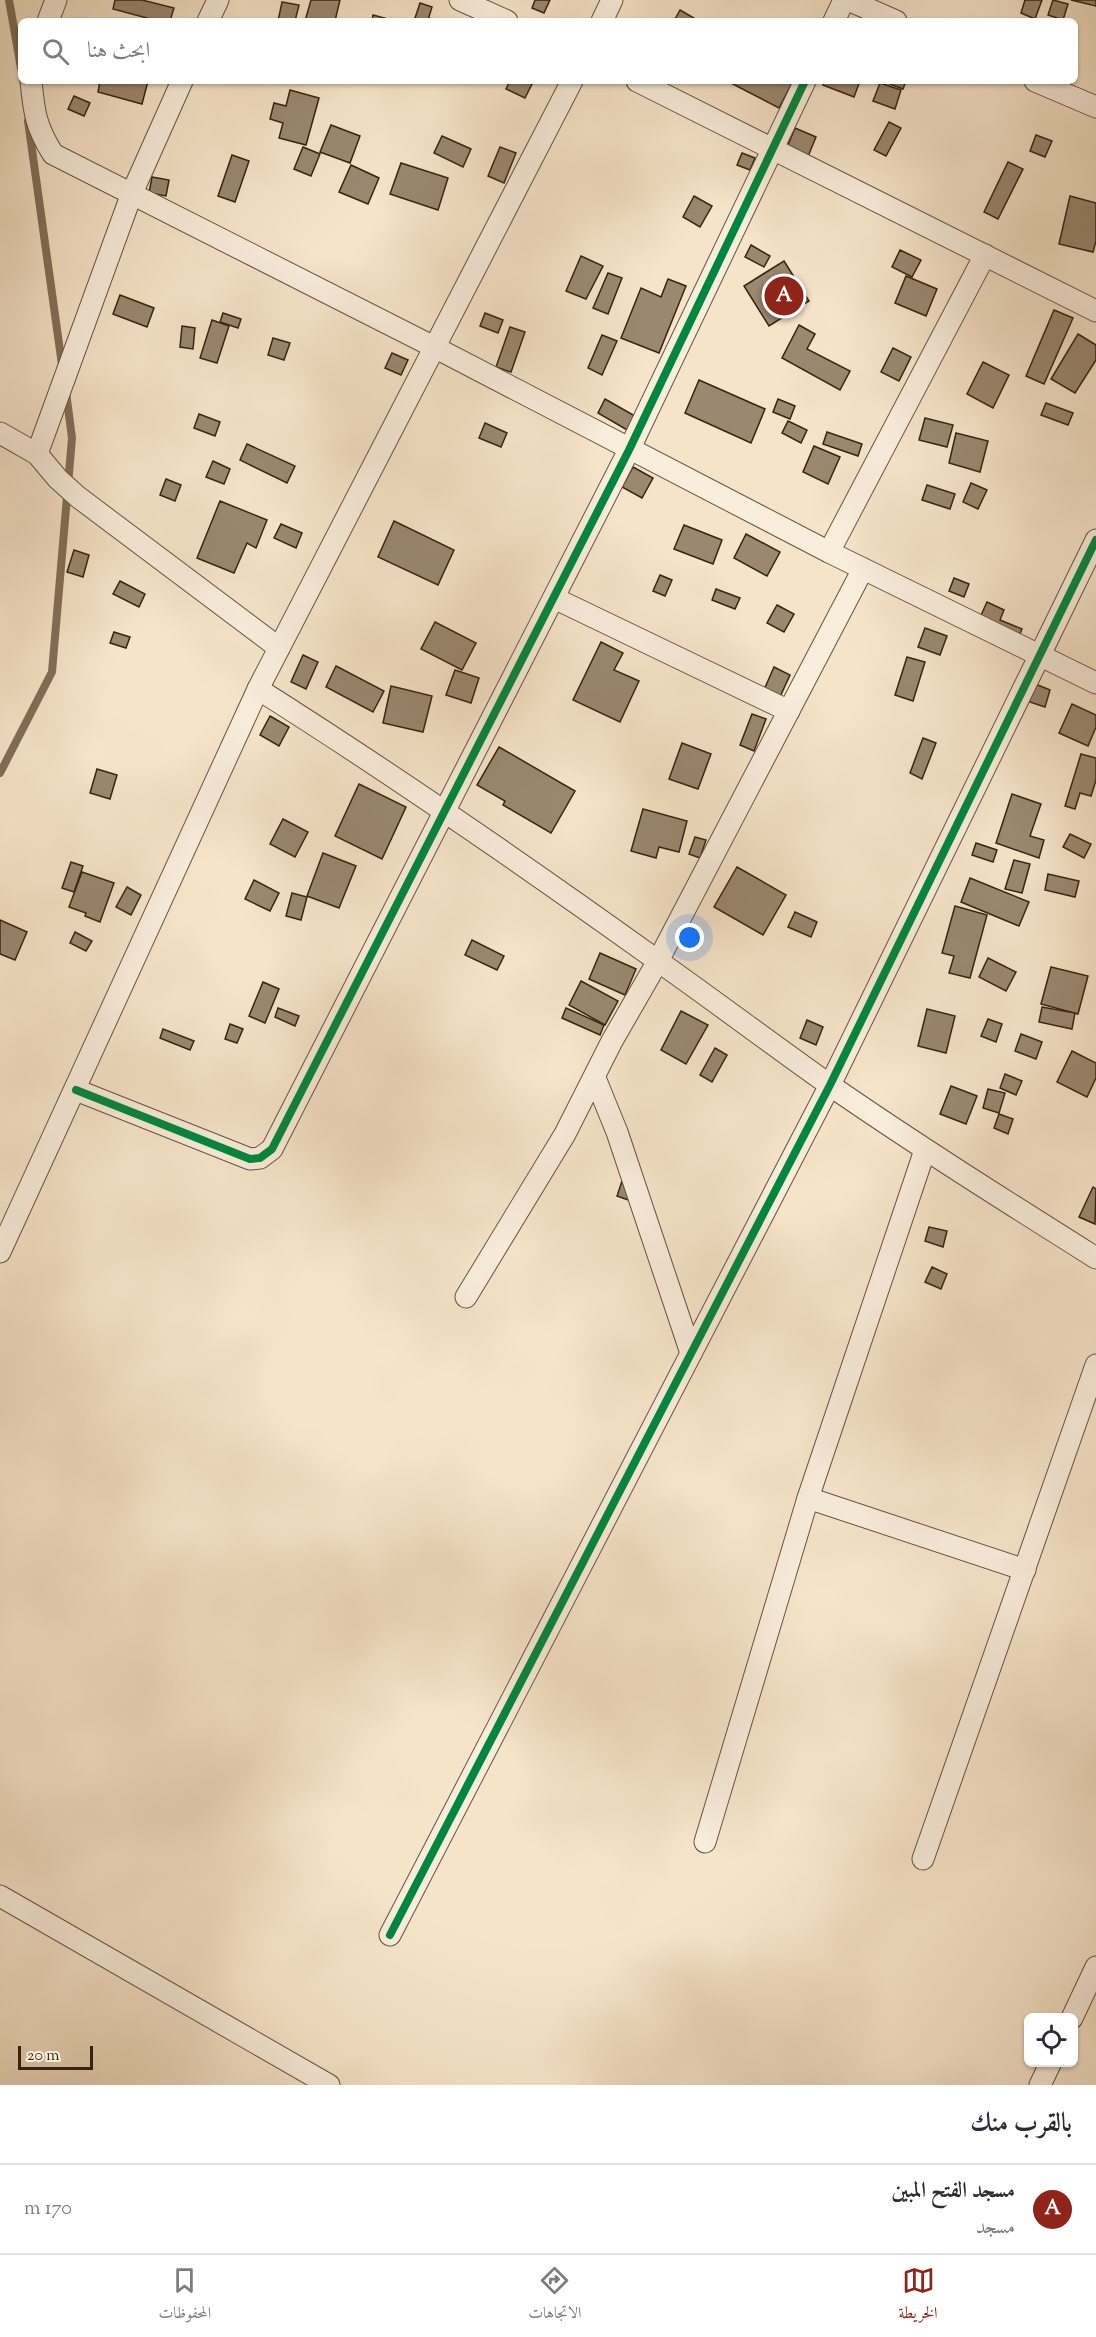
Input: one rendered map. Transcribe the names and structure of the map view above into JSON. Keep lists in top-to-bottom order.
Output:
{
  "scale_bar": "20 m",
  "page": {
    "search": "ابحث هنا",
    "pins": "A",
    "scale": "20 m",
    "heading": "بالقرب منك",
    "list": [
      {
        "mark": "A",
        "name": "مسجد الفتح المبين",
        "note": "مسجد",
        "value": "170 m"
      }
    ],
    "nav": ["الخريطة", "الاتجاهات", "المحفوظات"]
  }
}
